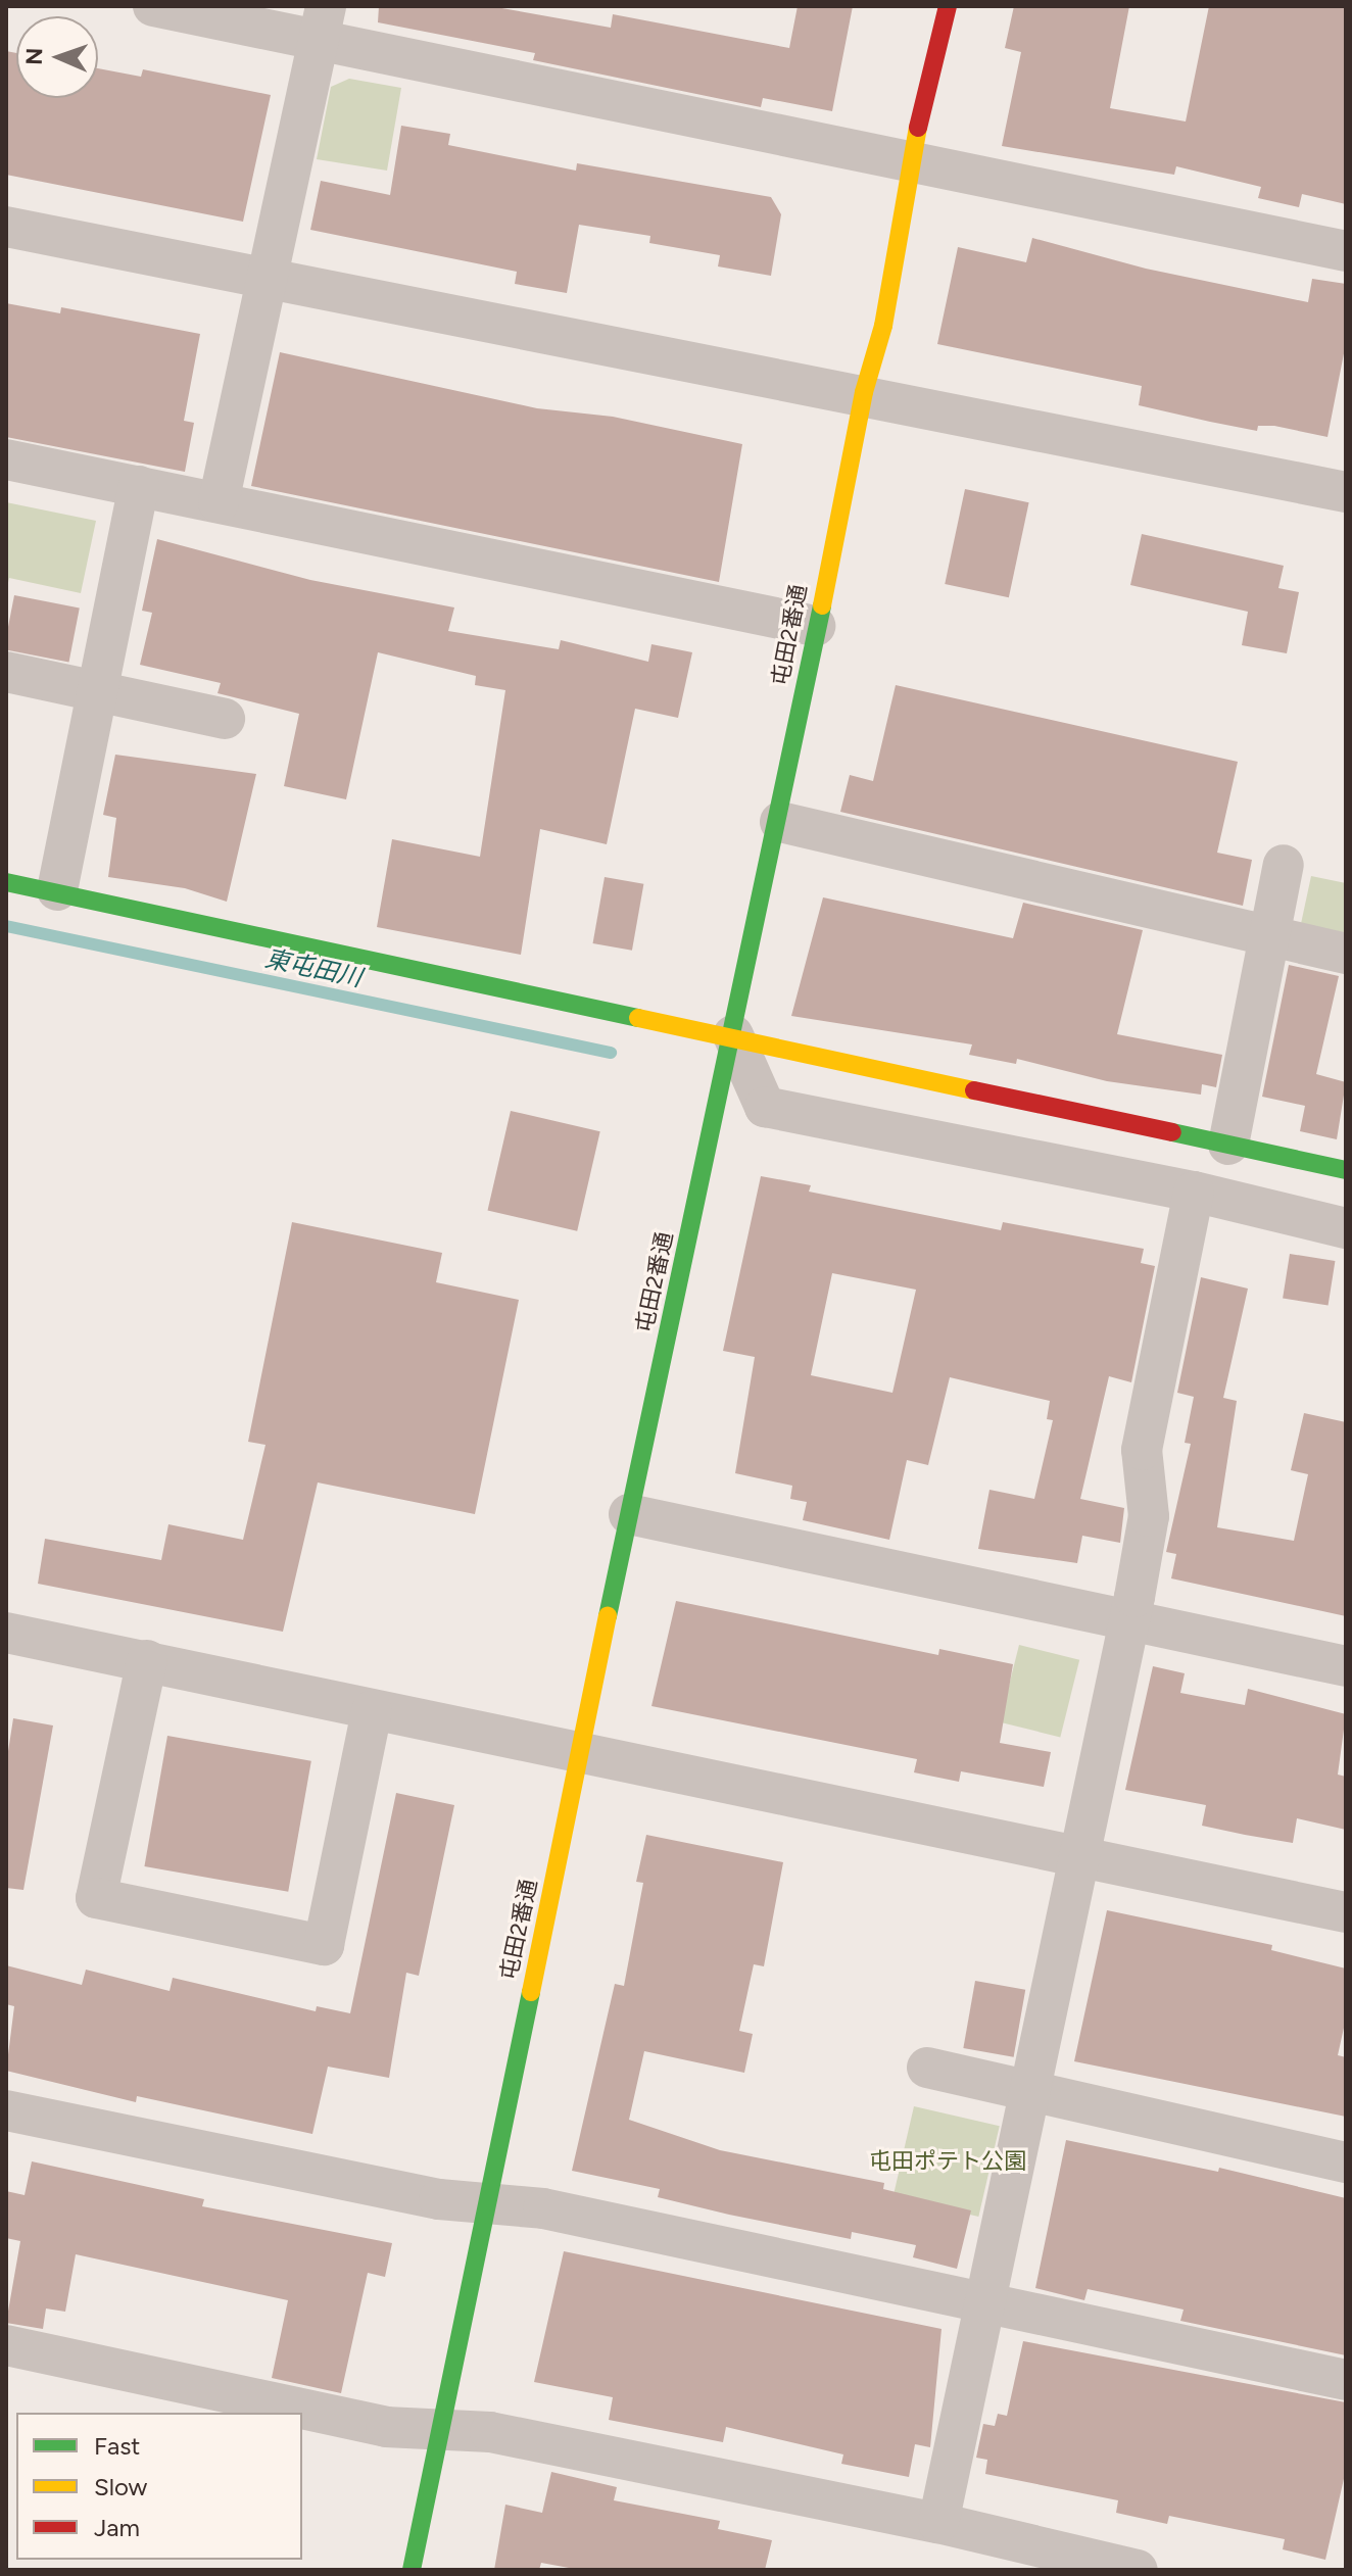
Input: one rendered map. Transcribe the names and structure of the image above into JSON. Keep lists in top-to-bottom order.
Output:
{
  "streets": {
    "street": ["屯田2番通"]
  },
  "water": ["東屯田川"],
  "parks": ["屯田ポテト公園"],
  "legend": ["Fast", "Slow", "Jam"],
  "north": "left"
}
